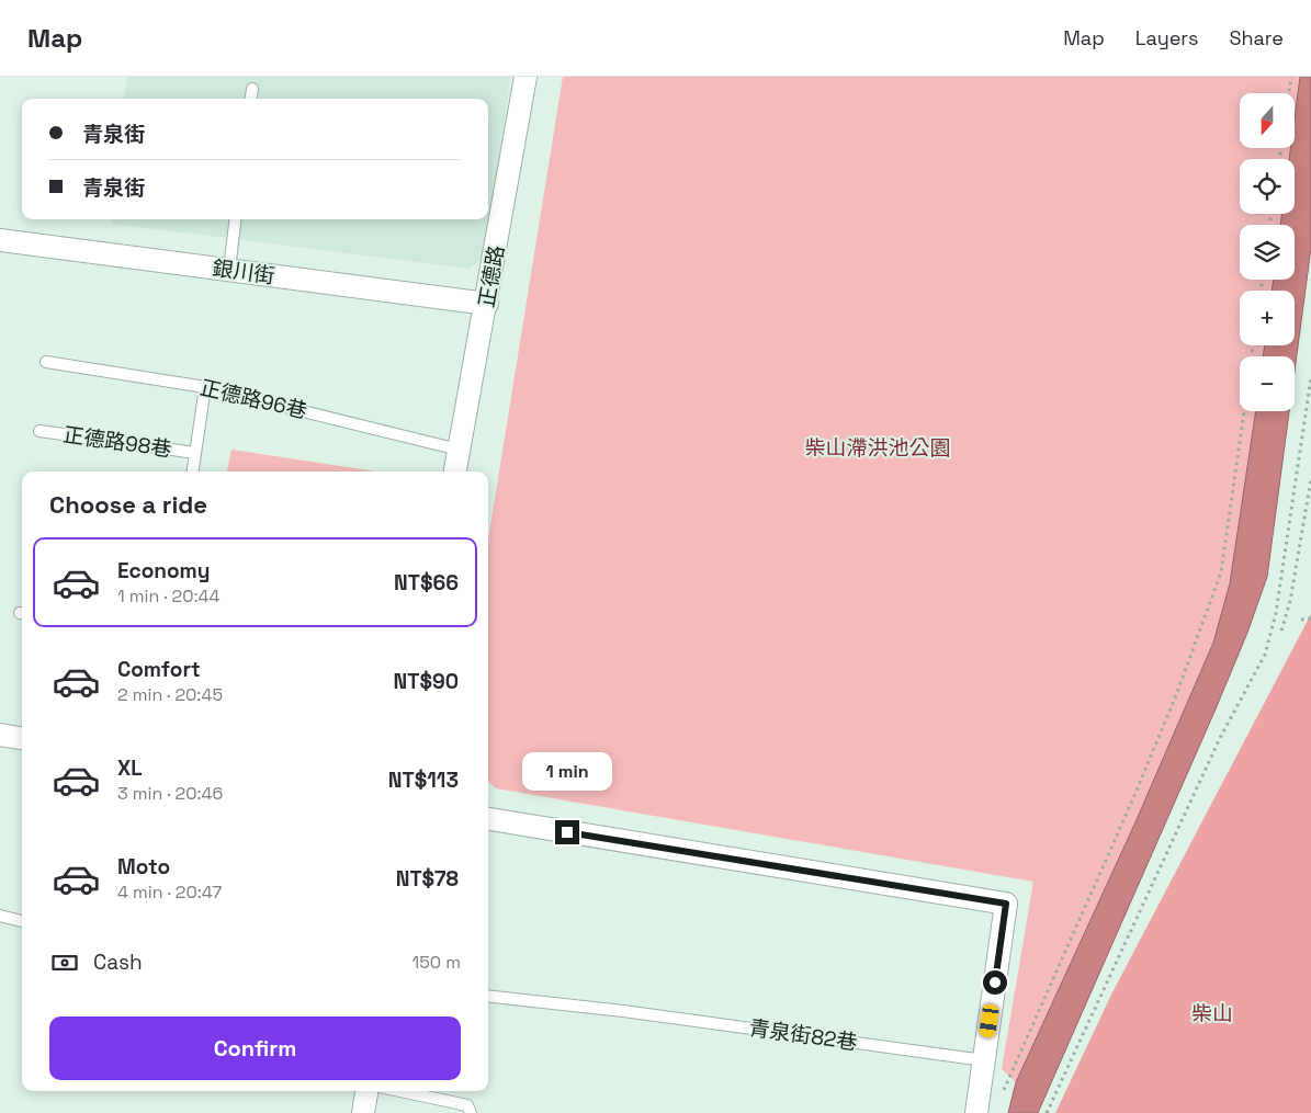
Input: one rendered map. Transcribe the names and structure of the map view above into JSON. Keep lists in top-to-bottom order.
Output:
{
  "streets": {
    "street": ["銀川街", "正德路"],
    "lane": ["正德路96巷", "正德路98巷", "青泉街82巷"]
  },
  "crossings": [
    ["銀川街", "正德路"],
    ["正德路", "正德路96巷"]
  ],
  "parks": ["柴山滯洪池公園", "柴山"],
  "north": "bottom",
  "page": {
    "header": "Map",
    "nav": ["Map", "Layers", "Share"],
    "map_buttons": ["+", "−"],
    "banner": ["青泉街", "青泉街"],
    "heading": "Choose a ride",
    "list": [
      {
        "name": "Economy",
        "note": "1 min · 20:44",
        "value": "NT$66"
      },
      {
        "name": "Comfort",
        "note": "2 min · 20:45",
        "value": "NT$90"
      },
      {
        "name": "XL",
        "note": "3 min · 20:46",
        "value": "NT$113"
      },
      {
        "name": "Moto",
        "note": "4 min · 20:47",
        "value": "NT$78"
      }
    ],
    "bubble": "1 min",
    "pay": ["Cash", "150 m"],
    "buttons": "Confirm"
  }
}
